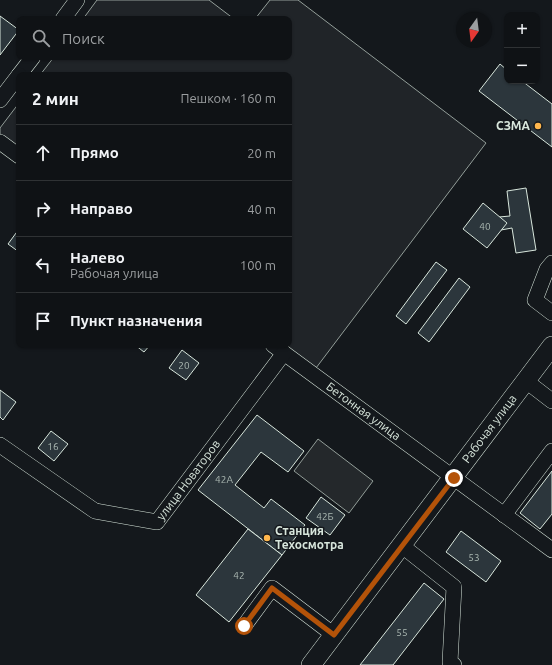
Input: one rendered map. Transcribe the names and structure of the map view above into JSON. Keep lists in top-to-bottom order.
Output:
{
  "streets": {
    "main road": ["Рабочая улица"],
    "street": ["Бетонная улица", "улица Новаторов"]
  },
  "crossings": [
    ["Бетонная улица", "Рабочая улица"],
    ["Бетонная улица", "улица Новаторов"]
  ],
  "places": ["СЗМА", "Станция Техосмотра"],
  "house_numbers": [
    "40",
    "20",
    "16",
    "42А",
    "42Б",
    "53",
    "42",
    "55"
  ],
  "north": "bottom",
  "page": {
    "map_buttons": ["+", "−"],
    "search": "Поиск",
    "heading": ["2 мин", "Пешком · 160 m"],
    "list": [
      ["Прямо", "20 m"],
      ["Направо", "40 m"],
      ["Налево", "Рабочая улица", "100 m"],
      "Пункт назначения"
    ]
  }
}
